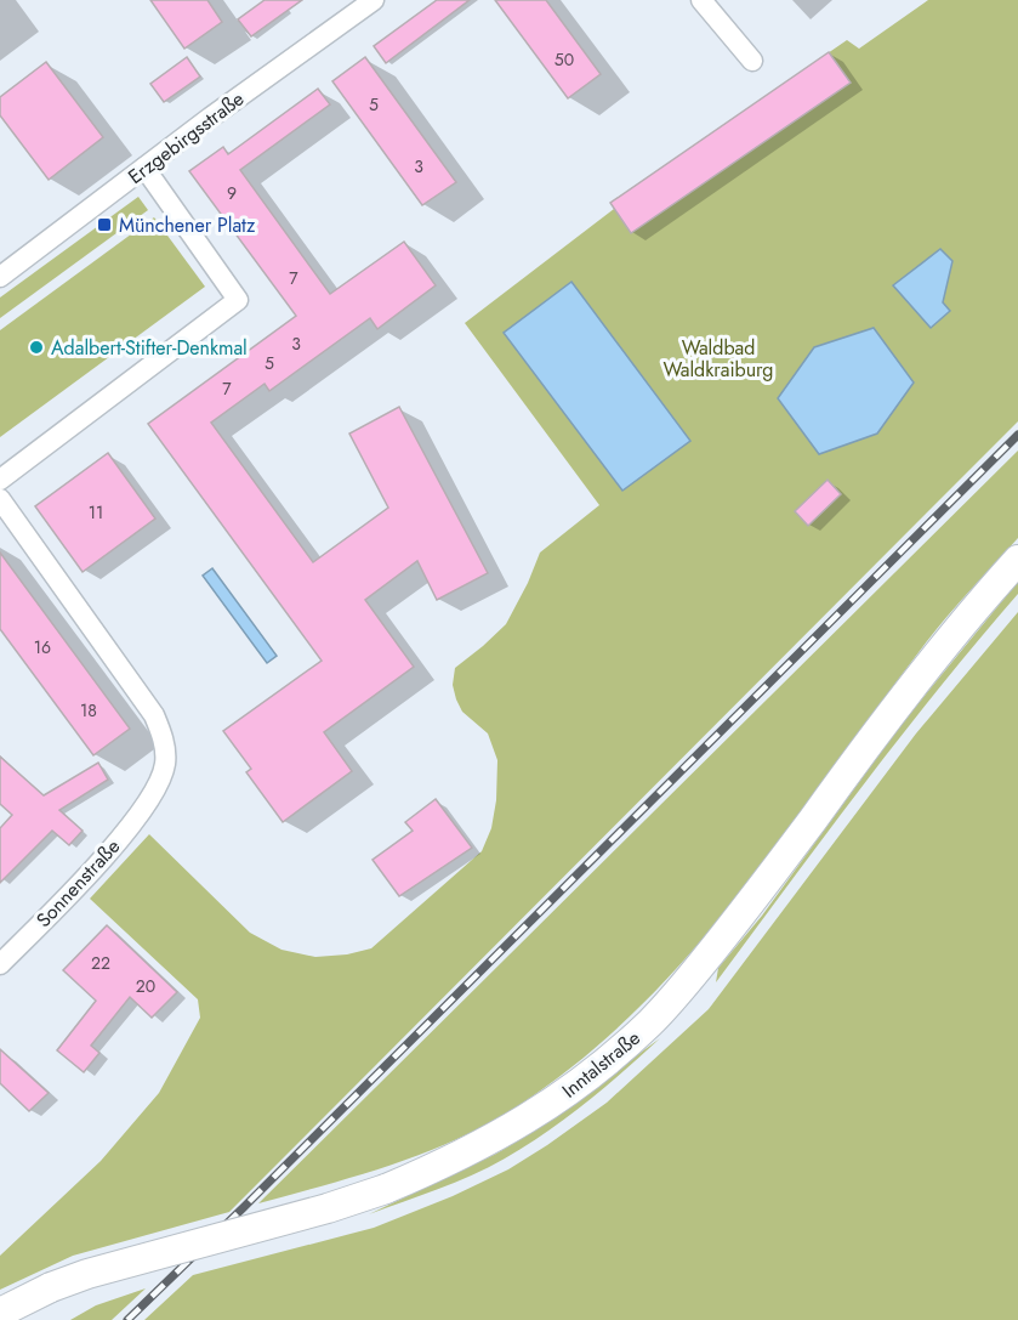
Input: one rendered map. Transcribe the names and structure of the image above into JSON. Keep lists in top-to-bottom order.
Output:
{
  "streets": {
    "main road": ["Inntalstraße"],
    "street": ["Erzgebirgsstraße", "Sonnenstraße"]
  },
  "parks": ["Waldbad Waldkraiburg"],
  "places": {
    "transit": ["Münchener Platz"],
    "other": ["Adalbert-Stifter-Denkmal"]
  },
  "house_numbers": [
    "50",
    "5",
    "3",
    "9",
    "7",
    "3",
    "5",
    "7",
    "11",
    "16",
    "18",
    "22",
    "20"
  ]
}
